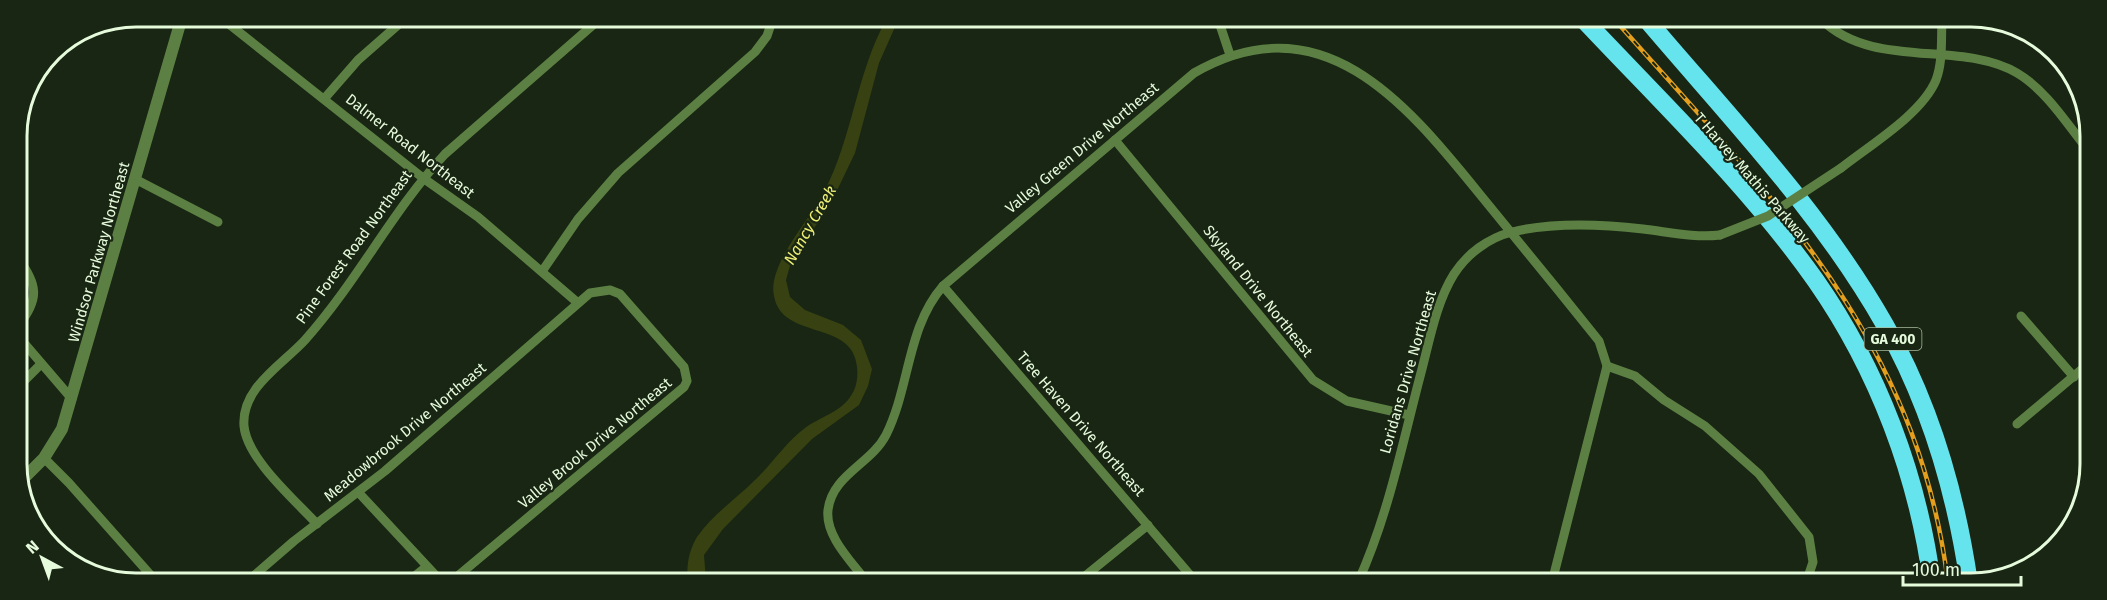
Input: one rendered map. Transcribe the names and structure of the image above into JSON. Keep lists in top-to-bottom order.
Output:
{
  "streets": {
    "highway": ["T Harvey Mathis Parkway", "GA 400"],
    "street": [
      "Dalmer Road Northeast",
      "Valley Green Drive Northeast",
      "Pine Forest Road Northeast",
      "Windsor Parkway Northeast",
      "Skyland Drive Northeast",
      "Loridans Drive Northeast",
      "Tree Haven Drive Northeast",
      "Meadowbrook Drive Northeast",
      "Valley Brook Drive Northeast"
    ]
  },
  "crossings": [
    ["Dalmer Road Northeast", "Pine Forest Road Northeast"],
    ["Dalmer Road Northeast", "Meadowbrook Drive Northeast"],
    ["Dalmer Road Northeast", "Valley Brook Drive Northeast"],
    ["Valley Green Drive Northeast", "Skyland Drive Northeast"],
    ["Valley Green Drive Northeast", "Loridans Drive Northeast"],
    ["Valley Green Drive Northeast", "Tree Haven Drive Northeast"],
    ["Pine Forest Road Northeast", "Meadowbrook Drive Northeast"],
    ["Skyland Drive Northeast", "Loridans Drive Northeast"],
    ["Meadowbrook Drive Northeast", "Valley Brook Drive Northeast"]
  ],
  "water": ["Nancy Creek"],
  "scale_bar": "100 m",
  "north": "top left"
}
